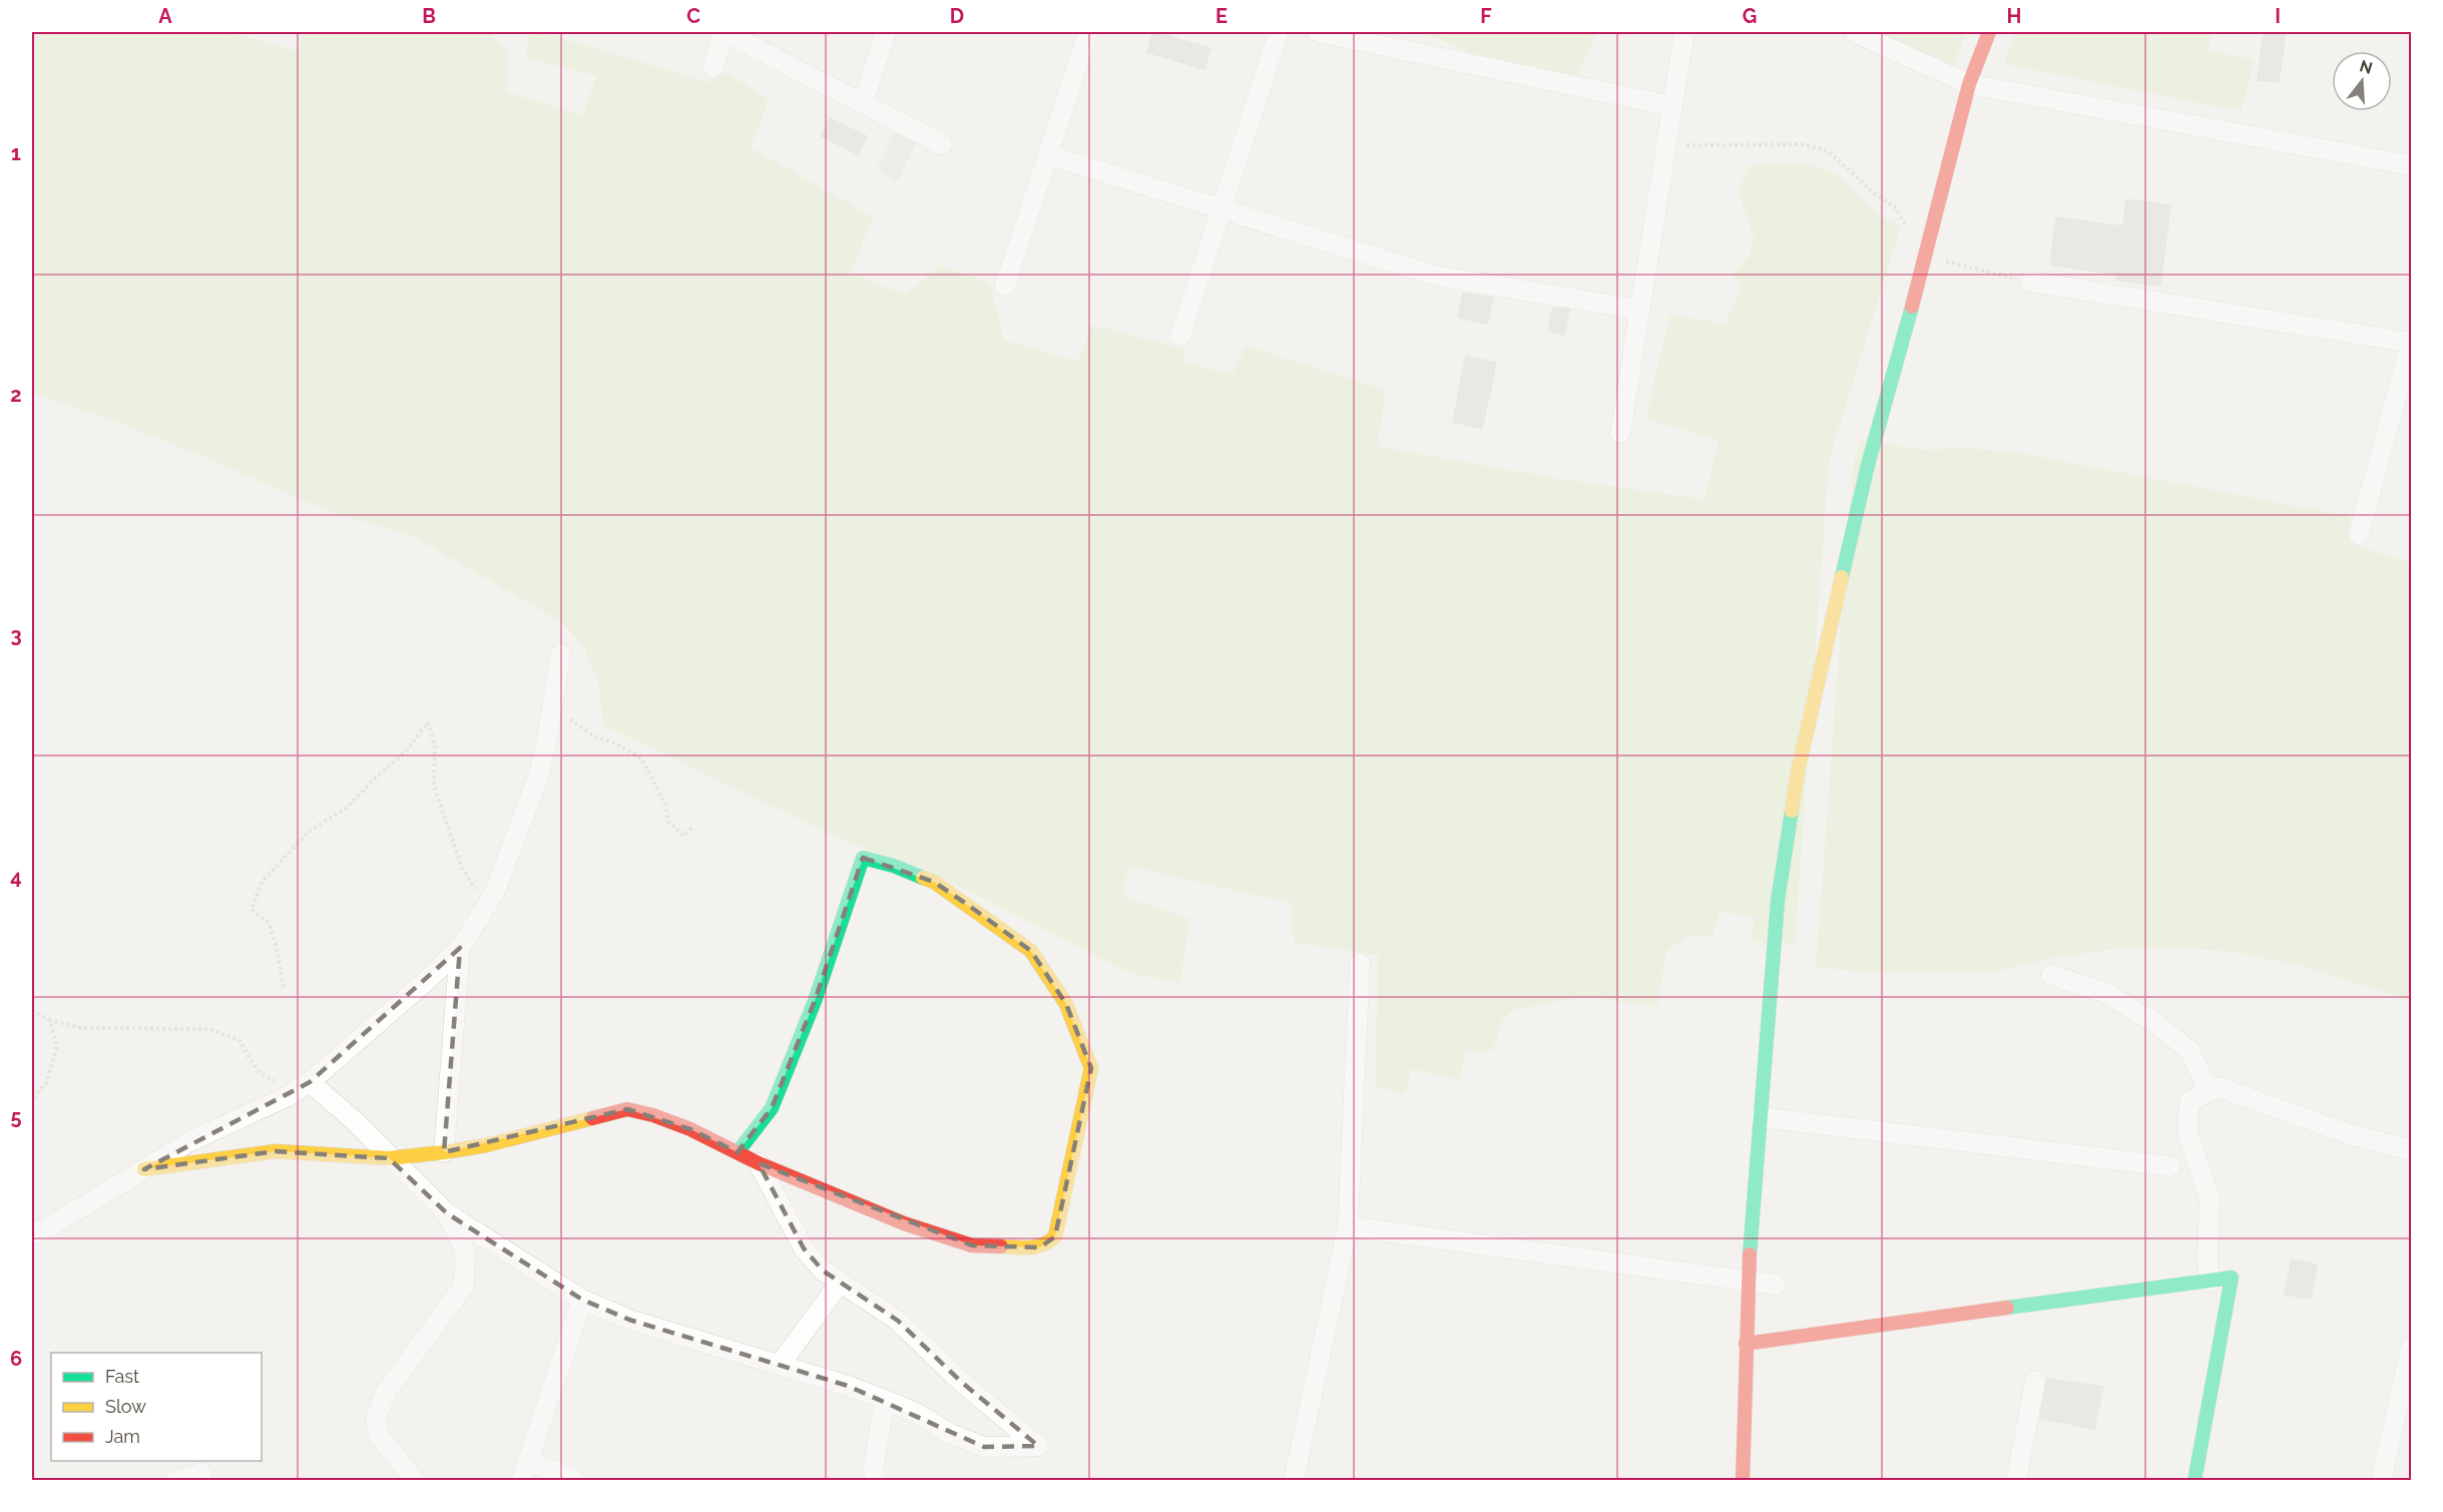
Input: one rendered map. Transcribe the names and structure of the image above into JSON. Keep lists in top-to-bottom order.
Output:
{
  "legend": ["Fast", "Slow", "Jam"],
  "north": "top",
  "grid": {
    "columns": [
      "A",
      "B",
      "C",
      "D",
      "E",
      "F",
      "G",
      "H",
      "I"
    ],
    "rows": [
      "1",
      "2",
      "3",
      "4",
      "5",
      "6"
    ]
  }
}
